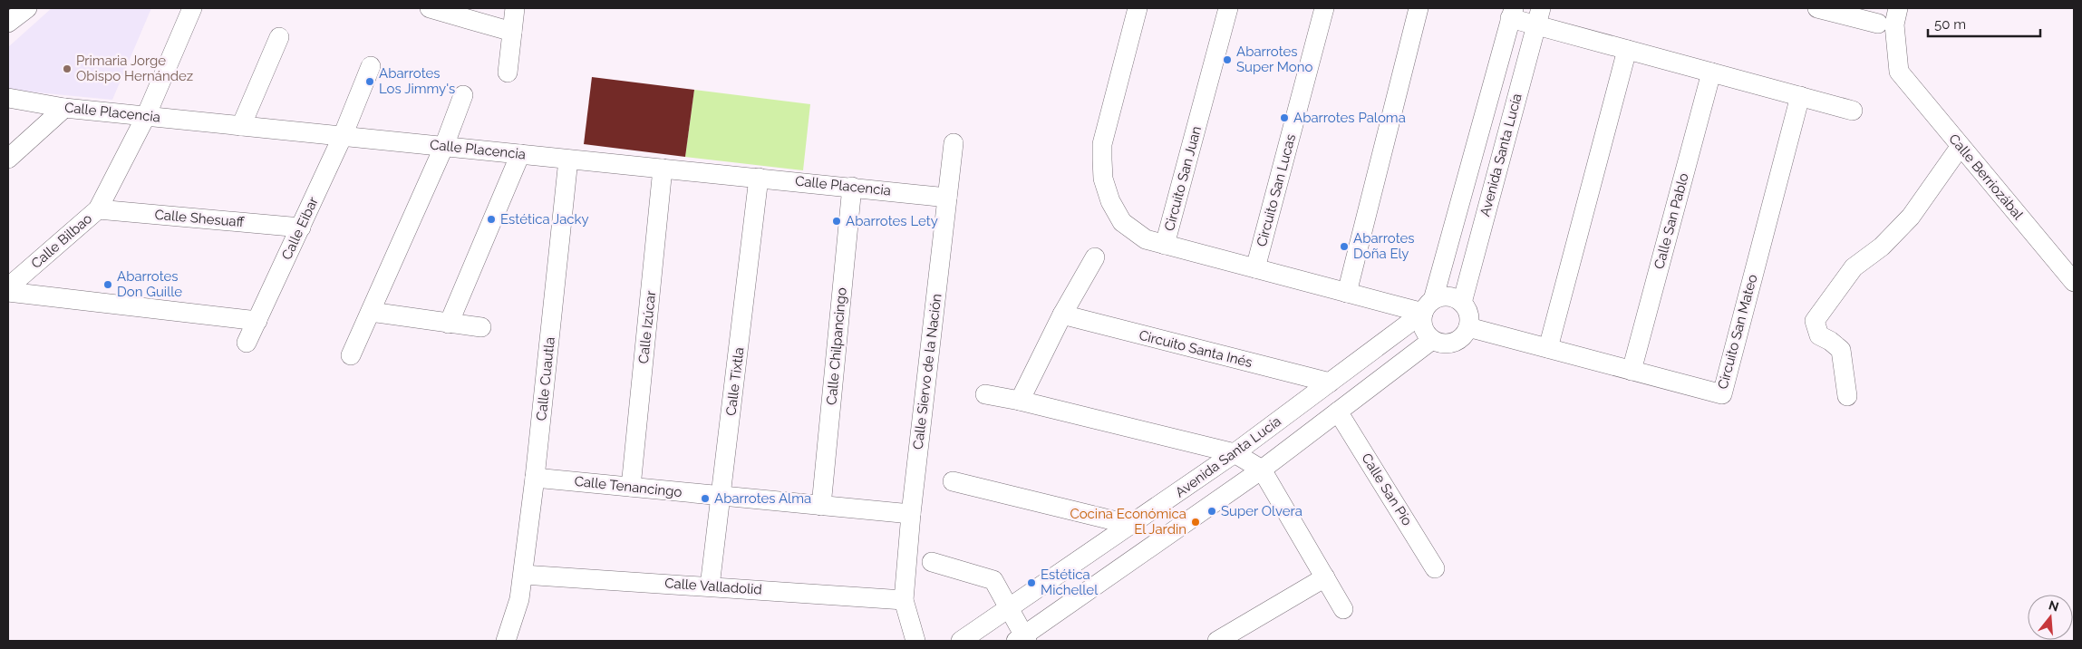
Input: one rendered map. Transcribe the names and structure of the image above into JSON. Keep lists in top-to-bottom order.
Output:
{
  "streets": {
    "street": [
      "Calle Placencia",
      "Avenida Santa Lucía",
      "Calle Berriozábal",
      "Circuito San Juan",
      "Circuito San Lucas",
      "Calle Shesuaff",
      "Calle San Pablo",
      "Calle Eibar",
      "Calle Bilbao",
      "Calle Izúcar",
      "Circuito San Mateo",
      "Calle Chilpancingo",
      "Circuito Santa Inés",
      "Calle Siervo de la Nación",
      "Calle Cuautla",
      "Calle Tixtla",
      "Calle Tenancingo",
      "Calle San Pío",
      "Calle Valladolid"
    ]
  },
  "crossings": [
    ["Calle Placencia", "Calle Eibar"],
    ["Calle Placencia", "Calle Bilbao"],
    ["Calle Placencia", "Calle Izúcar"],
    ["Calle Placencia", "Calle Chilpancingo"],
    ["Calle Placencia", "Calle Siervo de la Nación"],
    ["Calle Placencia", "Calle Cuautla"],
    ["Calle Placencia", "Calle Tixtla"],
    ["Avenida Santa Lucía", "Circuito San Mateo"],
    ["Avenida Santa Lucía", "Circuito Santa Inés"],
    ["Calle Shesuaff", "Calle Eibar"],
    ["Calle Shesuaff", "Calle Bilbao"],
    ["Calle San Pablo", "Circuito San Mateo"],
    ["Calle Izúcar", "Calle Tenancingo"],
    ["Calle Chilpancingo", "Calle Tenancingo"],
    ["Calle Siervo de la Nación", "Calle Tenancingo"],
    ["Calle Siervo de la Nación", "Calle Valladolid"],
    ["Calle Cuautla", "Calle Tenancingo"],
    ["Calle Cuautla", "Calle Valladolid"],
    ["Calle Tixtla", "Calle Tenancingo"],
    ["Calle Tixtla", "Calle Valladolid"]
  ],
  "places": [
    "Abarrotes Super Mono",
    "Primaria Jorge Obispo Hernández",
    "Abarrotes Los Jimmy's",
    "Abarrotes Paloma",
    "Estética Jacky",
    "Abarrotes Lety",
    "Abarrotes Doña Ely",
    "Abarrotes Don Guille",
    "Abarrotes Alma",
    "Super Olvera",
    "Cocina Económica El Jardin",
    "Estética Michellel"
  ],
  "scale_bar": "50 m",
  "north": "top"
}
